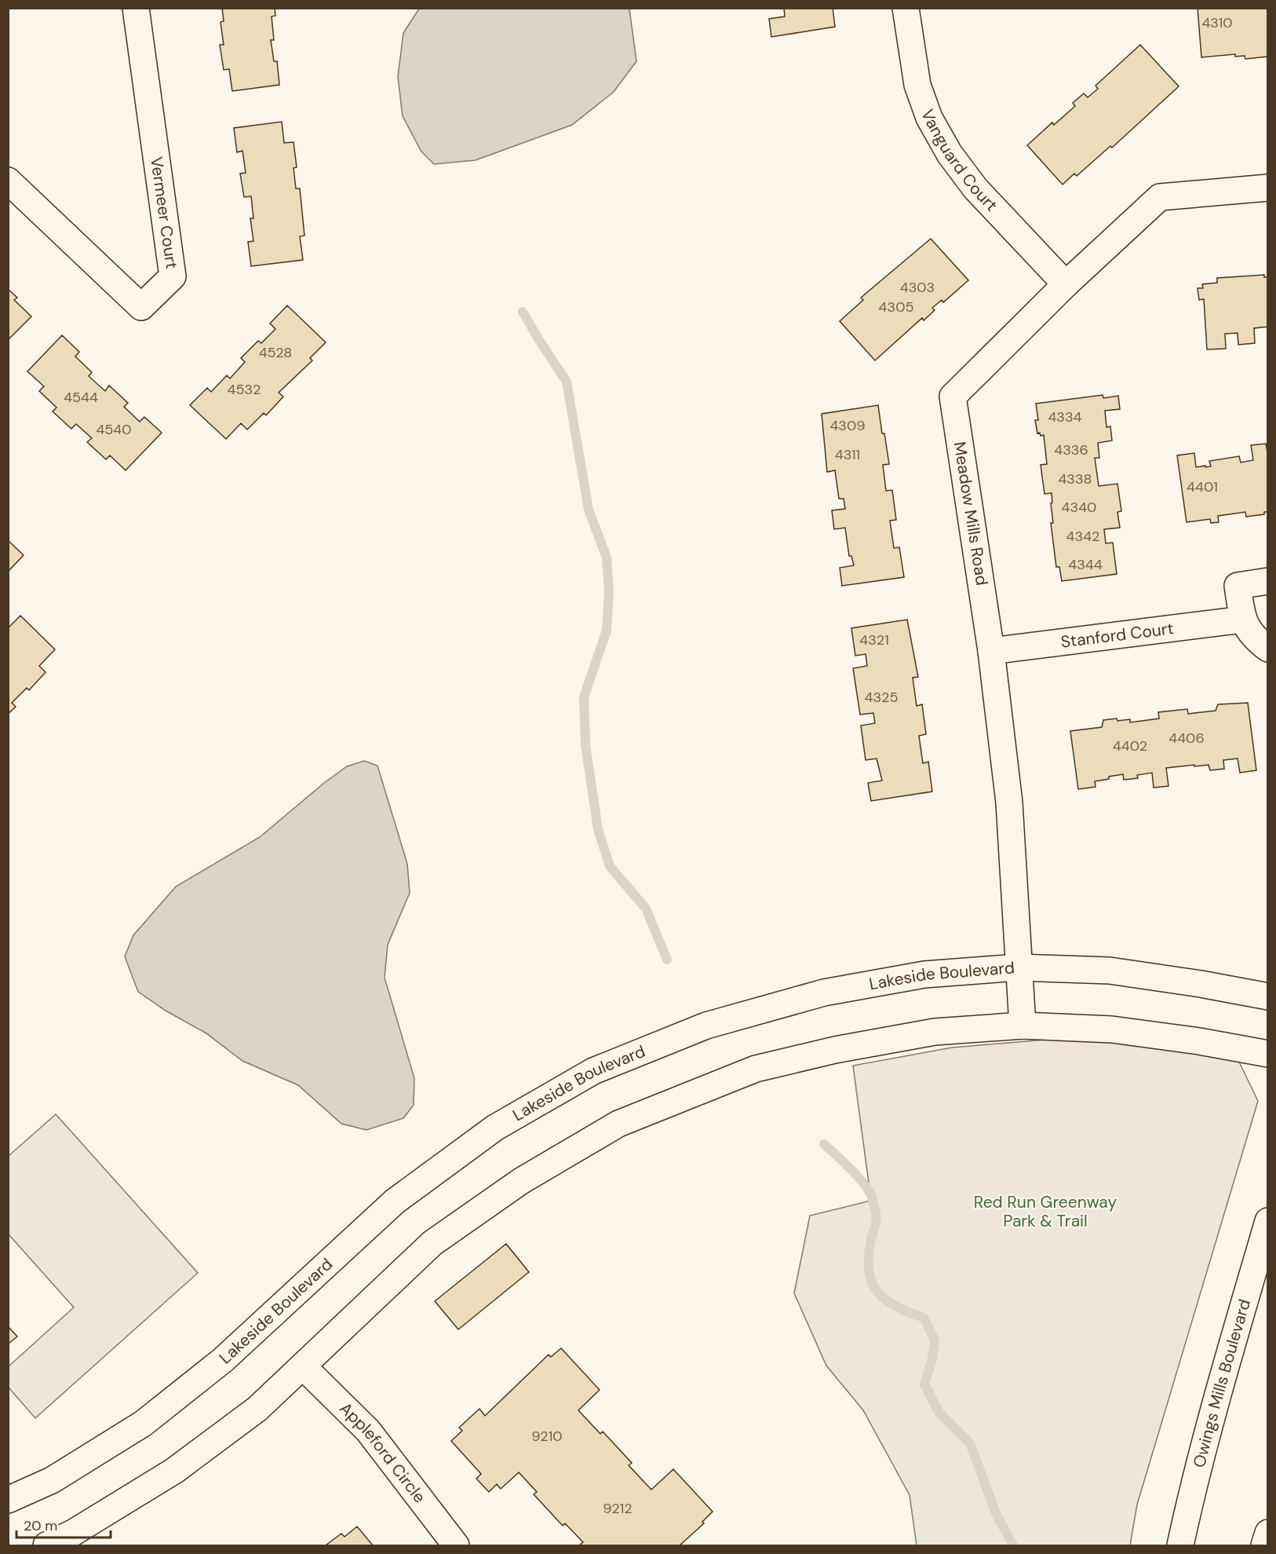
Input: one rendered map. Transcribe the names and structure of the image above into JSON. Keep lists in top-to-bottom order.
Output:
{
  "streets": {
    "main road": [
      "Vanguard Court",
      "Vermeer Court",
      "Meadow Mills Road",
      "Stanford Court",
      "Lakeside Boulevard",
      "Owings Mills Boulevard",
      "Appleford Circle"
    ]
  },
  "crossings": [
    ["Vanguard Court", "Meadow Mills Road"],
    ["Meadow Mills Road", "Stanford Court"],
    ["Meadow Mills Road", "Lakeside Boulevard"]
  ],
  "parks": ["Red Run Greenway Park & Trail"],
  "house_numbers": [
    "4310",
    "4303",
    "4305",
    "4528",
    "4532",
    "4544",
    "4334",
    "4309",
    "4540",
    "4336",
    "4311",
    "4338",
    "4401",
    "4340",
    "4342",
    "4344",
    "4321",
    "4325",
    "4406",
    "4402",
    "9210",
    "9212"
  ],
  "scale_bar": "20 m"
}
